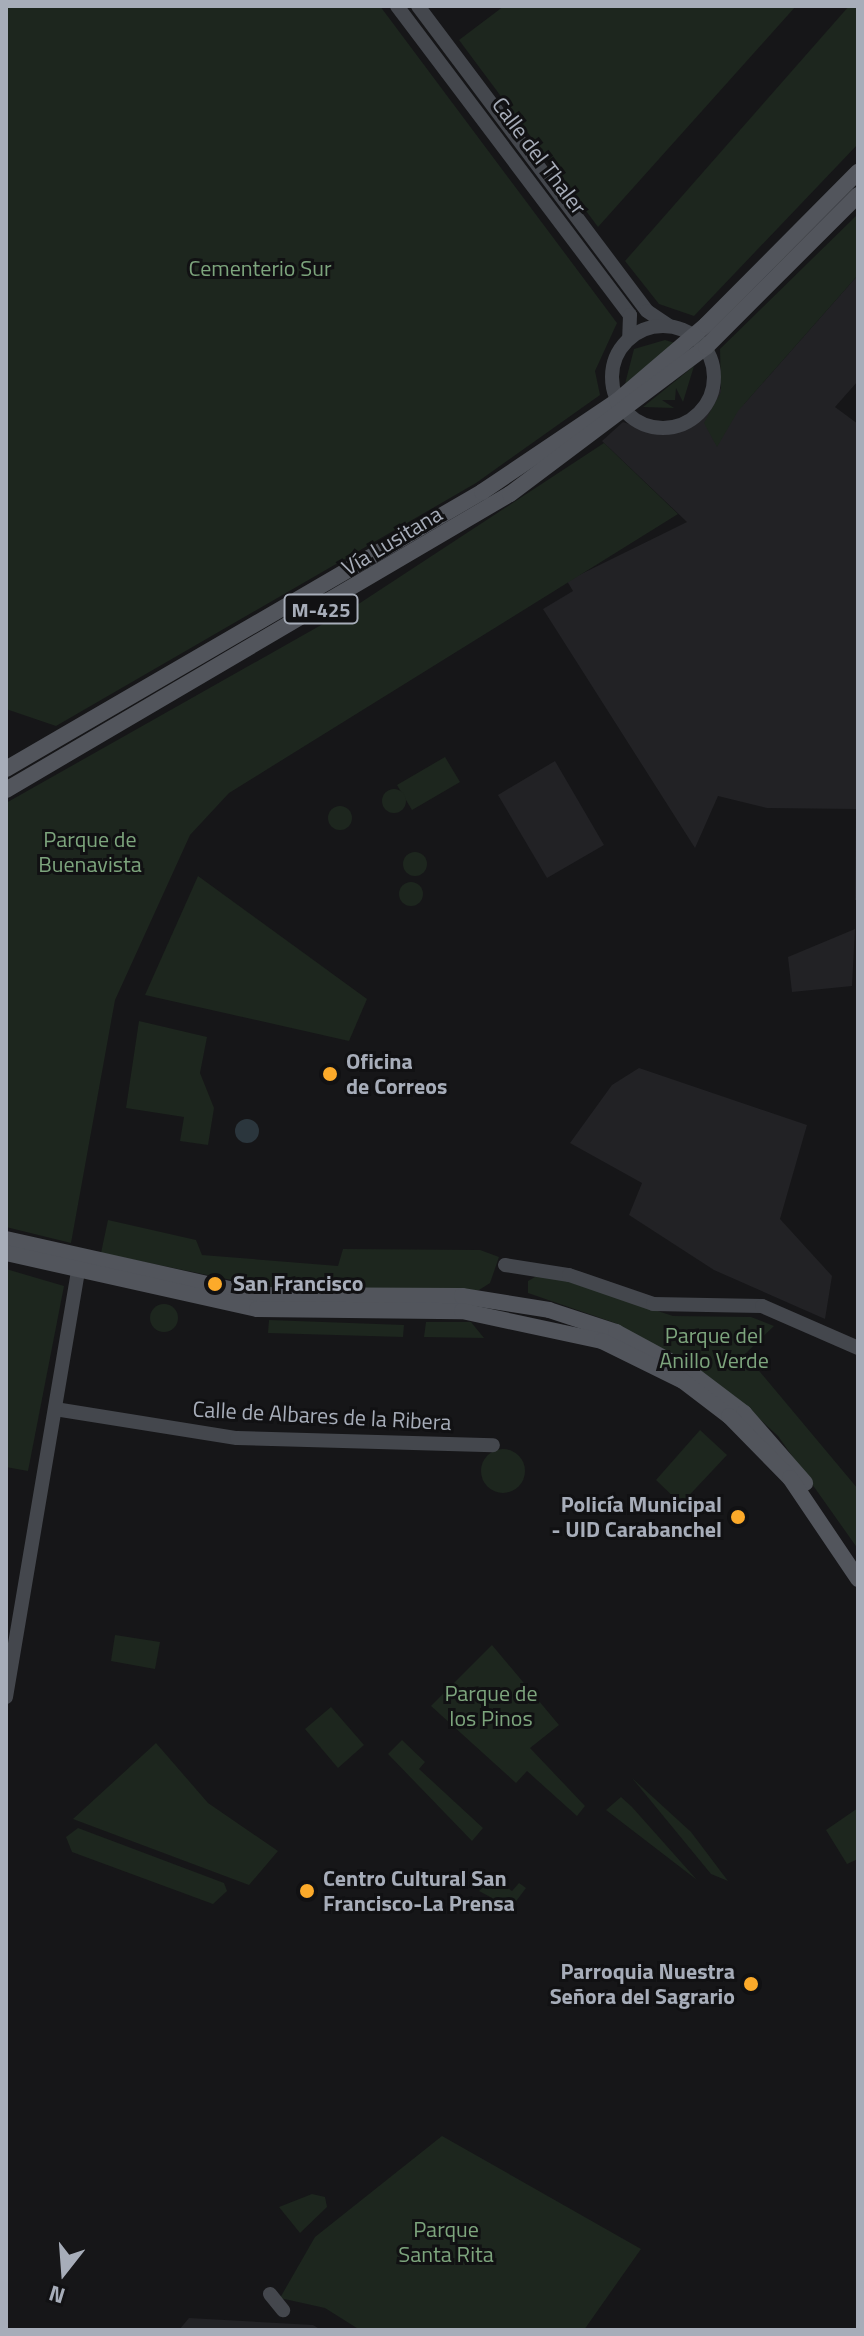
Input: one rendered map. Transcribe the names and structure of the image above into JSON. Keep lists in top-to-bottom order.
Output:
{
  "streets": {
    "main road": ["Vía Lusitana", "M-425"],
    "street": ["Calle del Thaler", "Calle de Albares de la Ribera"]
  },
  "crossings": [
    ["Calle del Thaler", "M-425"],
    ["Vía Lusitana", "M-425"]
  ],
  "parks": [
    "Cementerio Sur",
    "Parque de Buenavista",
    "Parque del Anillo Verde",
    "Parque de los Pinos",
    "Parque Santa Rita"
  ],
  "places": [
    "Oficina de Correos",
    "San Francisco",
    "Policía Municipal - UID Carabanchel",
    "Centro Cultural San Francisco-La Prensa",
    "Parroquia Nuestra Señora del Sagrario"
  ],
  "north": "bottom"
}
